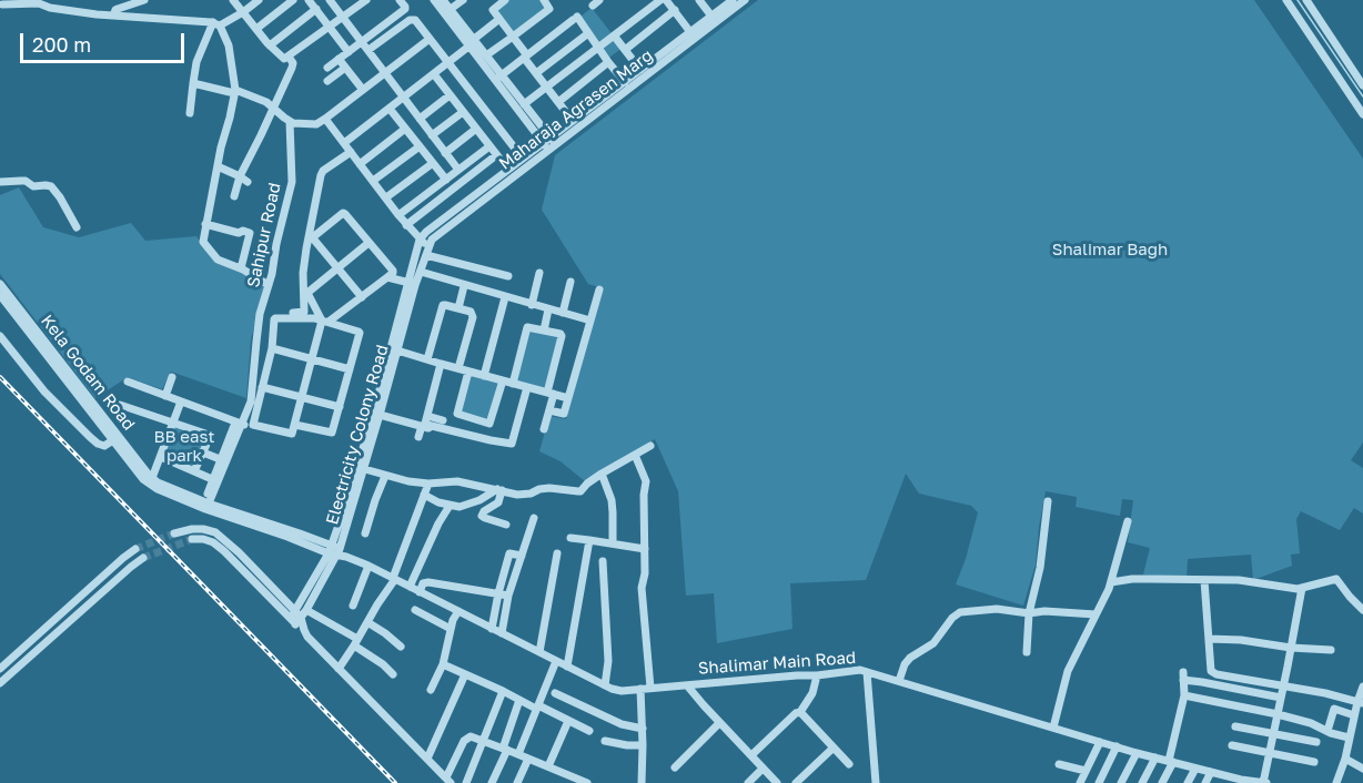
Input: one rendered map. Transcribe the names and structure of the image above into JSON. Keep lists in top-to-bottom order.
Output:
{
  "streets": {
    "street": [
      "Maharaja Agrasen Marg",
      "Sahipur Road",
      "Kela Godam Road",
      "Electricity Colony Road",
      "Shalimar Main Road"
    ]
  },
  "crossings": [
    ["Maharaja Agrasen Marg", "Electricity Colony Road"],
    ["Kela Godam Road", "Electricity Colony Road"],
    ["Kela Godam Road", "Shalimar Main Road"],
    ["Electricity Colony Road", "Shalimar Main Road"]
  ],
  "parks": ["Shalimar Bagh", "BB east park"],
  "scale_bar": "200 m"
}
